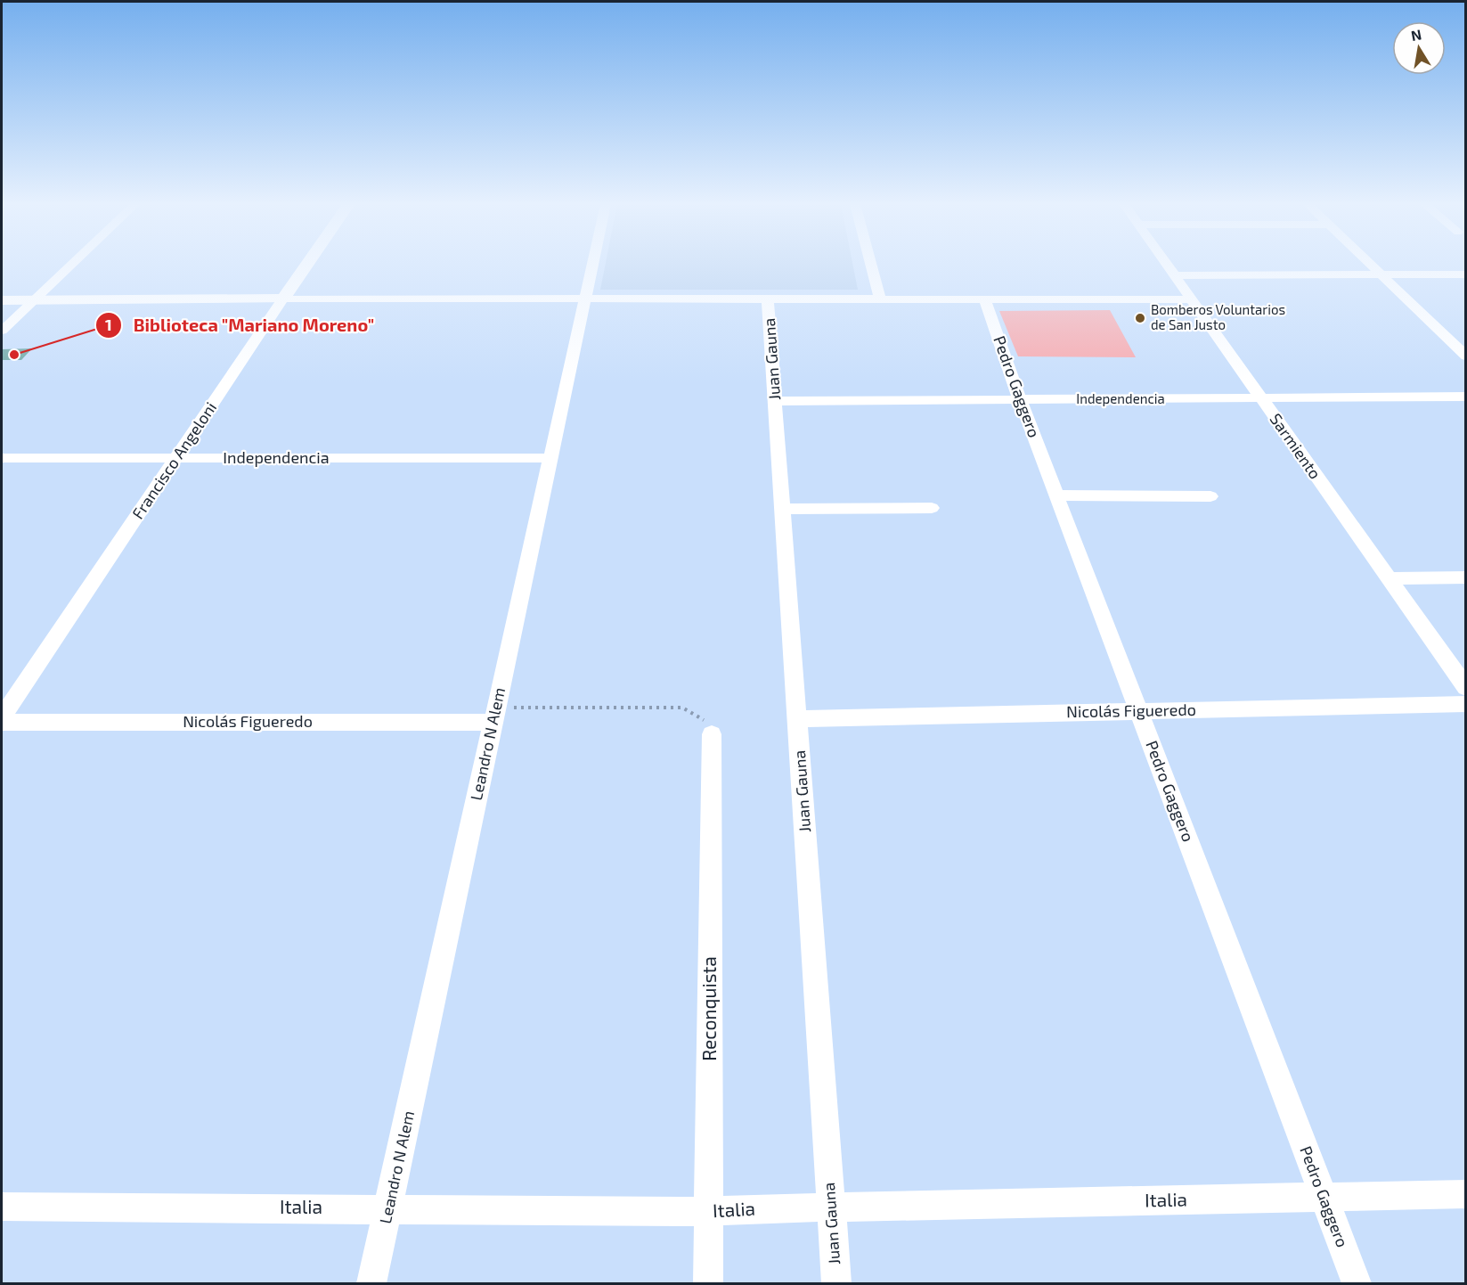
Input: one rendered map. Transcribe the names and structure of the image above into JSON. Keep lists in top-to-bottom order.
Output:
{
  "streets": {
    "main road": ["Francisco Angeloni"],
    "street": [
      "Juan Gauna",
      "Pedro Gaggero",
      "Independencia",
      "Sarmiento",
      "Nicolás Figueredo",
      "Leandro N Alem",
      "Reconquista",
      "Italia"
    ]
  },
  "crossings": [
    ["Juan Gauna", "Independencia"],
    ["Juan Gauna", "Nicolás Figueredo"],
    ["Juan Gauna", "Italia"],
    ["Pedro Gaggero", "Independencia"],
    ["Pedro Gaggero", "Nicolás Figueredo"],
    ["Pedro Gaggero", "Italia"],
    ["Independencia", "Sarmiento"],
    ["Independencia", "Francisco Angeloni"],
    ["Independencia", "Leandro N Alem"],
    ["Nicolás Figueredo", "Leandro N Alem"],
    ["Leandro N Alem", "Italia"],
    ["Reconquista", "Italia"]
  ],
  "places": ["Bomberos Voluntarios de San Justo", "Biblioteca \"Mariano Moreno\""],
  "north": "top"
}
